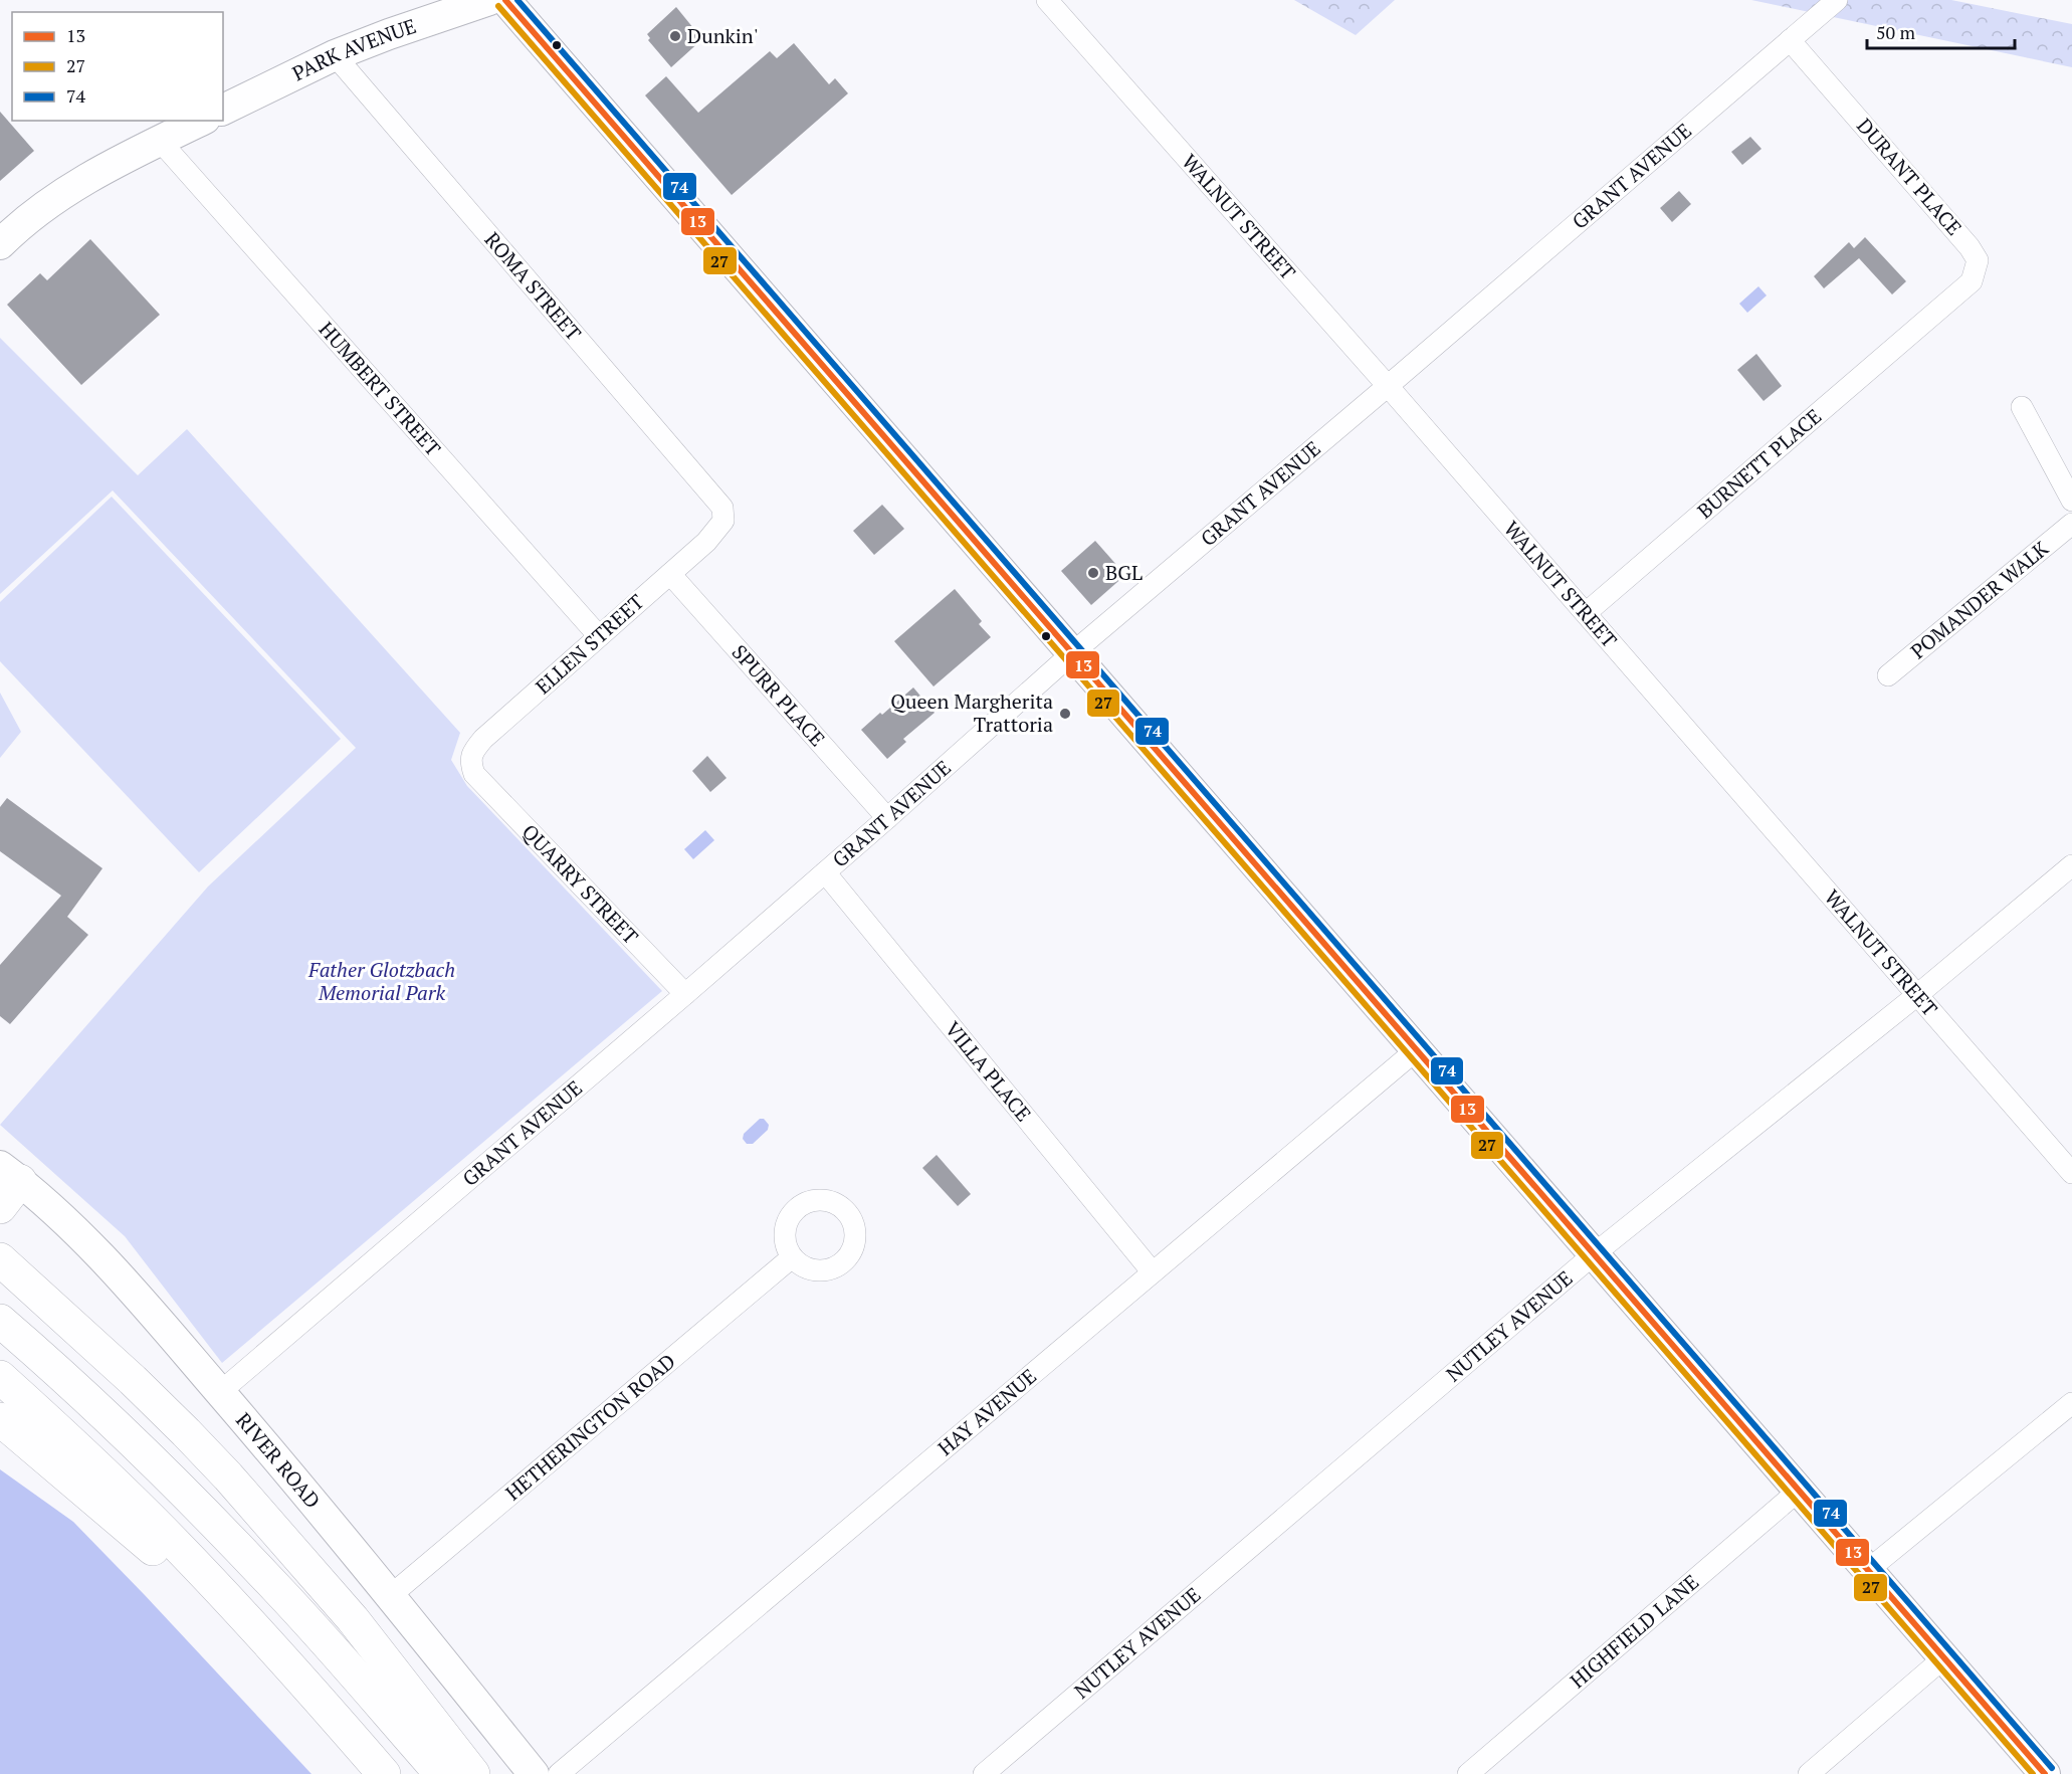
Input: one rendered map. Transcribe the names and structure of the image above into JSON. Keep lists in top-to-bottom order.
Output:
{
  "streets": {
    "main road": ["PARK AVENUE", "RIVER ROAD"],
    "street": [
      "GRANT AVENUE",
      "DURANT PLACE",
      "WALNUT STREET",
      "ROMA STREET",
      "HUMBERT STREET",
      "BURNETT PLACE",
      "POMANDER WALK",
      "ELLEN STREET",
      "SPURR PLACE",
      "QUARRY STREET",
      "VILLA PLACE",
      "NUTLEY AVENUE",
      "HAY AVENUE",
      "HETHERINGTON ROAD",
      "HIGHFIELD LANE"
    ]
  },
  "crossings": [
    ["PARK AVENUE", "ROMA STREET"],
    ["GRANT AVENUE", "DURANT PLACE"],
    ["GRANT AVENUE", "WALNUT STREET"],
    ["GRANT AVENUE", "SPURR PLACE"],
    ["GRANT AVENUE", "QUARRY STREET"],
    ["GRANT AVENUE", "VILLA PLACE"],
    ["GRANT AVENUE", "RIVER ROAD"],
    ["DURANT PLACE", "BURNETT PLACE"],
    ["WALNUT STREET", "BURNETT PLACE"],
    ["WALNUT STREET", "NUTLEY AVENUE"],
    ["ROMA STREET", "ELLEN STREET"],
    ["HUMBERT STREET", "ELLEN STREET"],
    ["ELLEN STREET", "SPURR PLACE"],
    ["ELLEN STREET", "QUARRY STREET"],
    ["VILLA PLACE", "HAY AVENUE"],
    ["HETHERINGTON ROAD", "RIVER ROAD"]
  ],
  "parks": ["Father Glotzbach Memorial Park"],
  "places": ["Dunkin'", "BGL", "Queen Margherita Trattoria"],
  "lines": ["transit line 13", "transit line 74", "transit line 27"],
  "legend": ["13", "27", "74"],
  "scale_bar": "50 m"
}
